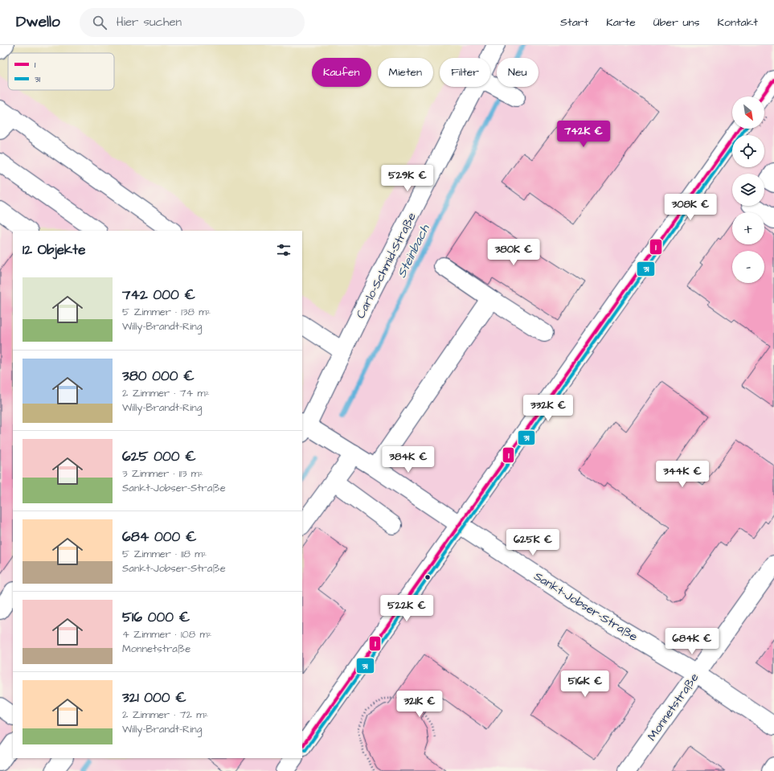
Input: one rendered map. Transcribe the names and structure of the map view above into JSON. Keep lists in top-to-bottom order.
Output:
{
  "streets": {
    "main road": ["Carlo-Schmid-Straße", "Sankt-Jobser-Straße", "Monnetstraße"]
  },
  "crossings": [
    ["Carlo-Schmid-Straße", "Sankt-Jobser-Straße"],
    ["Sankt-Jobser-Straße", "Monnetstraße"]
  ],
  "water": ["Steinbach"],
  "lines": ["transit line 1", "transit line 31"],
  "legend": ["1", "31"],
  "north": "bottom right",
  "page": {
    "header": "Dwello",
    "search": "Hier suchen",
    "nav": [
      "Start",
      "Karte",
      "Über uns",
      "Kontakt"
    ],
    "chip": [
      "Kaufen",
      "Mieten",
      "Filter",
      "Neu"
    ],
    "map_buttons": ["+", "−"],
    "price": [
      "742K €",
      "529K €",
      "308K €",
      "380K €",
      "332K €",
      "384K €",
      "344K €",
      "625K €",
      "522K €",
      "684K €",
      "516K €",
      "321K €"
    ],
    "heading": "12 Objekte",
    "list": [
      {
        "name": "742 000 €",
        "note": "5 Zimmer · 138 m² · Willy-Brandt-Ring"
      },
      {
        "name": "380 000 €",
        "note": "2 Zimmer · 74 m² · Willy-Brandt-Ring"
      },
      {
        "name": "625 000 €",
        "note": "3 Zimmer · 113 m² · Sankt-Jobser-Straße"
      },
      {
        "name": "684 000 €",
        "note": "5 Zimmer · 118 m² · Sankt-Jobser-Straße"
      },
      {
        "name": "516 000 €",
        "note": "4 Zimmer · 108 m² · Monnetstraße"
      },
      {
        "name": "321 000 €",
        "note": "2 Zimmer · 72 m² · Willy-Brandt-Ring"
      }
    ]
  }
}
